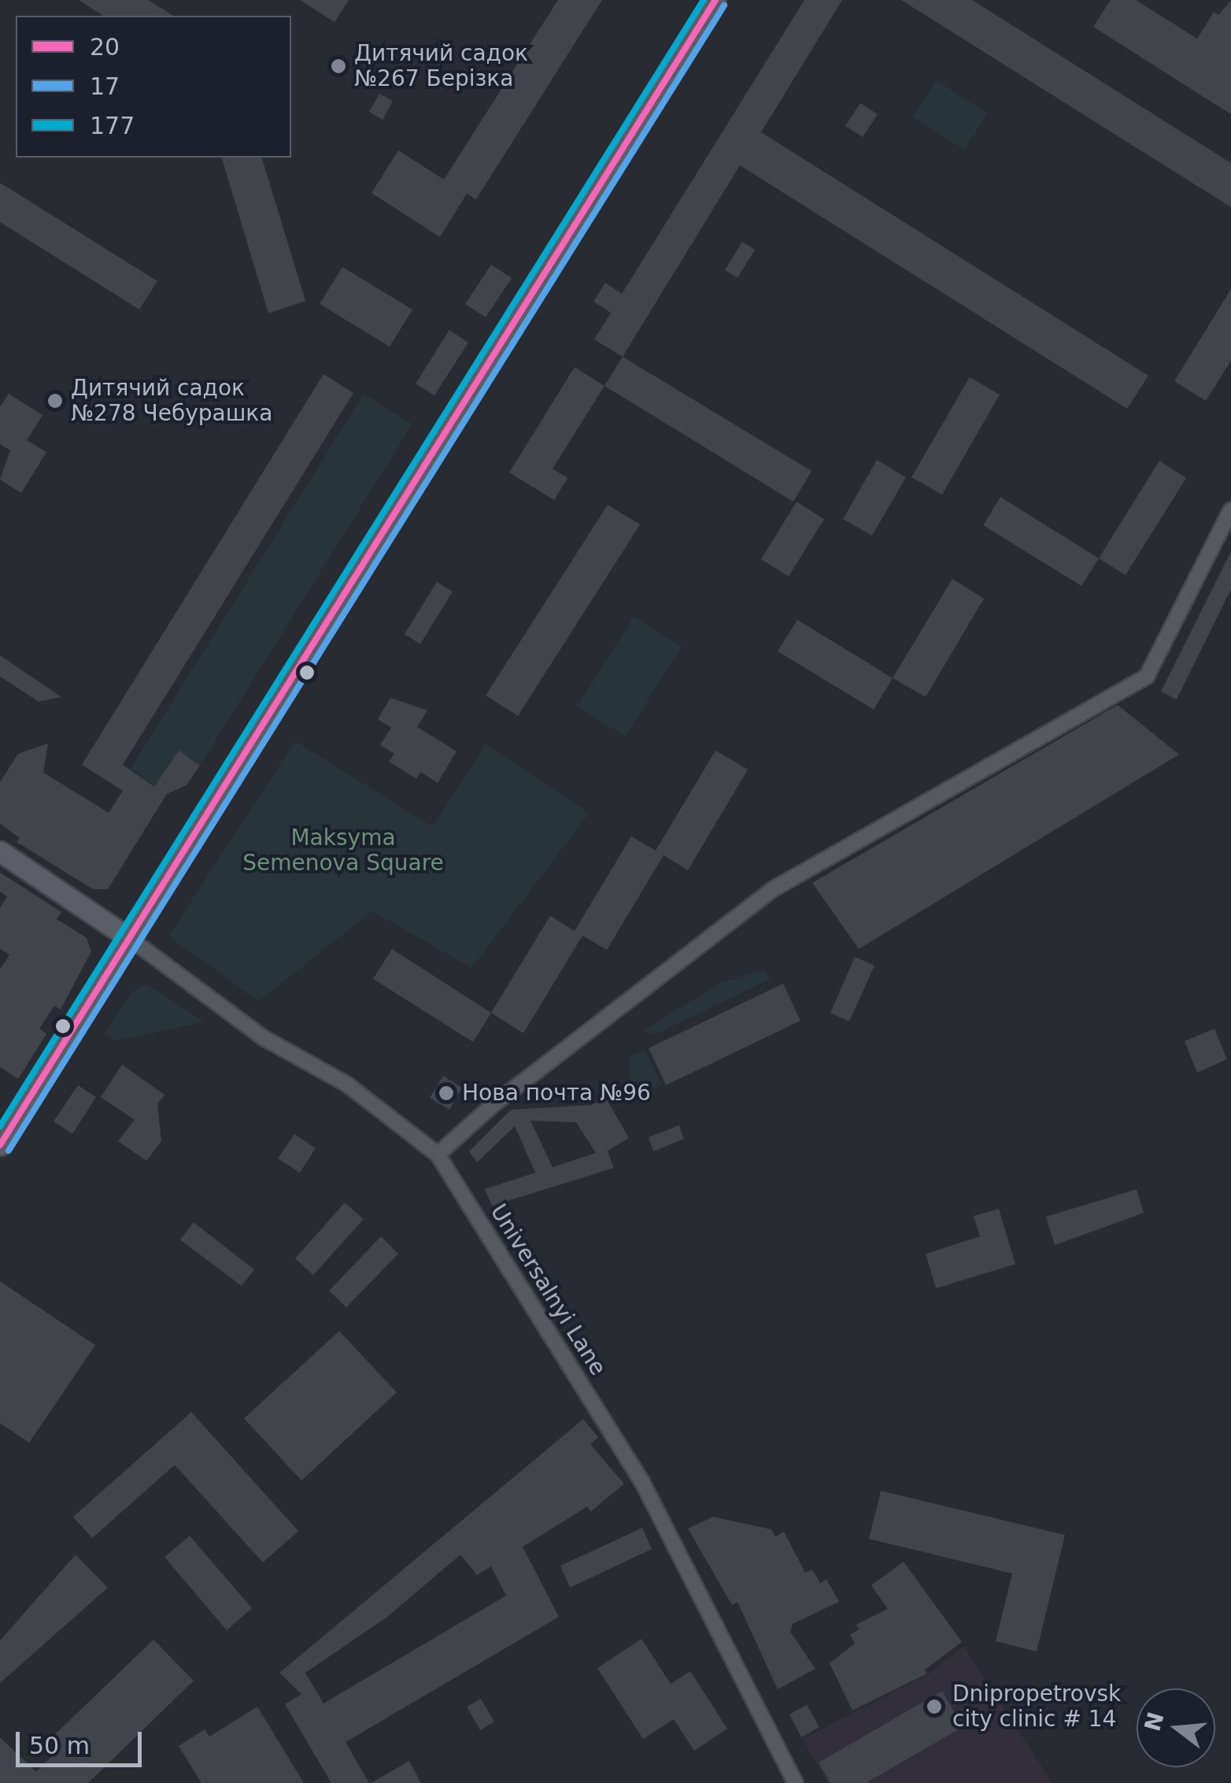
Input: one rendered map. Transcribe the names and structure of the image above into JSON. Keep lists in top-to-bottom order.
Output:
{
  "streets": {
    "street": ["Universalnyi Lane"]
  },
  "parks": ["Maksyma Semenova Square"],
  "places": [
    "Дитячий садок №267 Берізка",
    "Дитячий садок №278 Чебурашка",
    "Нова почта №96",
    "Dnipropetrovsk city clinic # 14"
  ],
  "lines": ["transit line 20", "transit line 177", "transit line 17"],
  "legend": ["20", "17", "177"],
  "scale_bar": "50 m",
  "north": "left"
}
